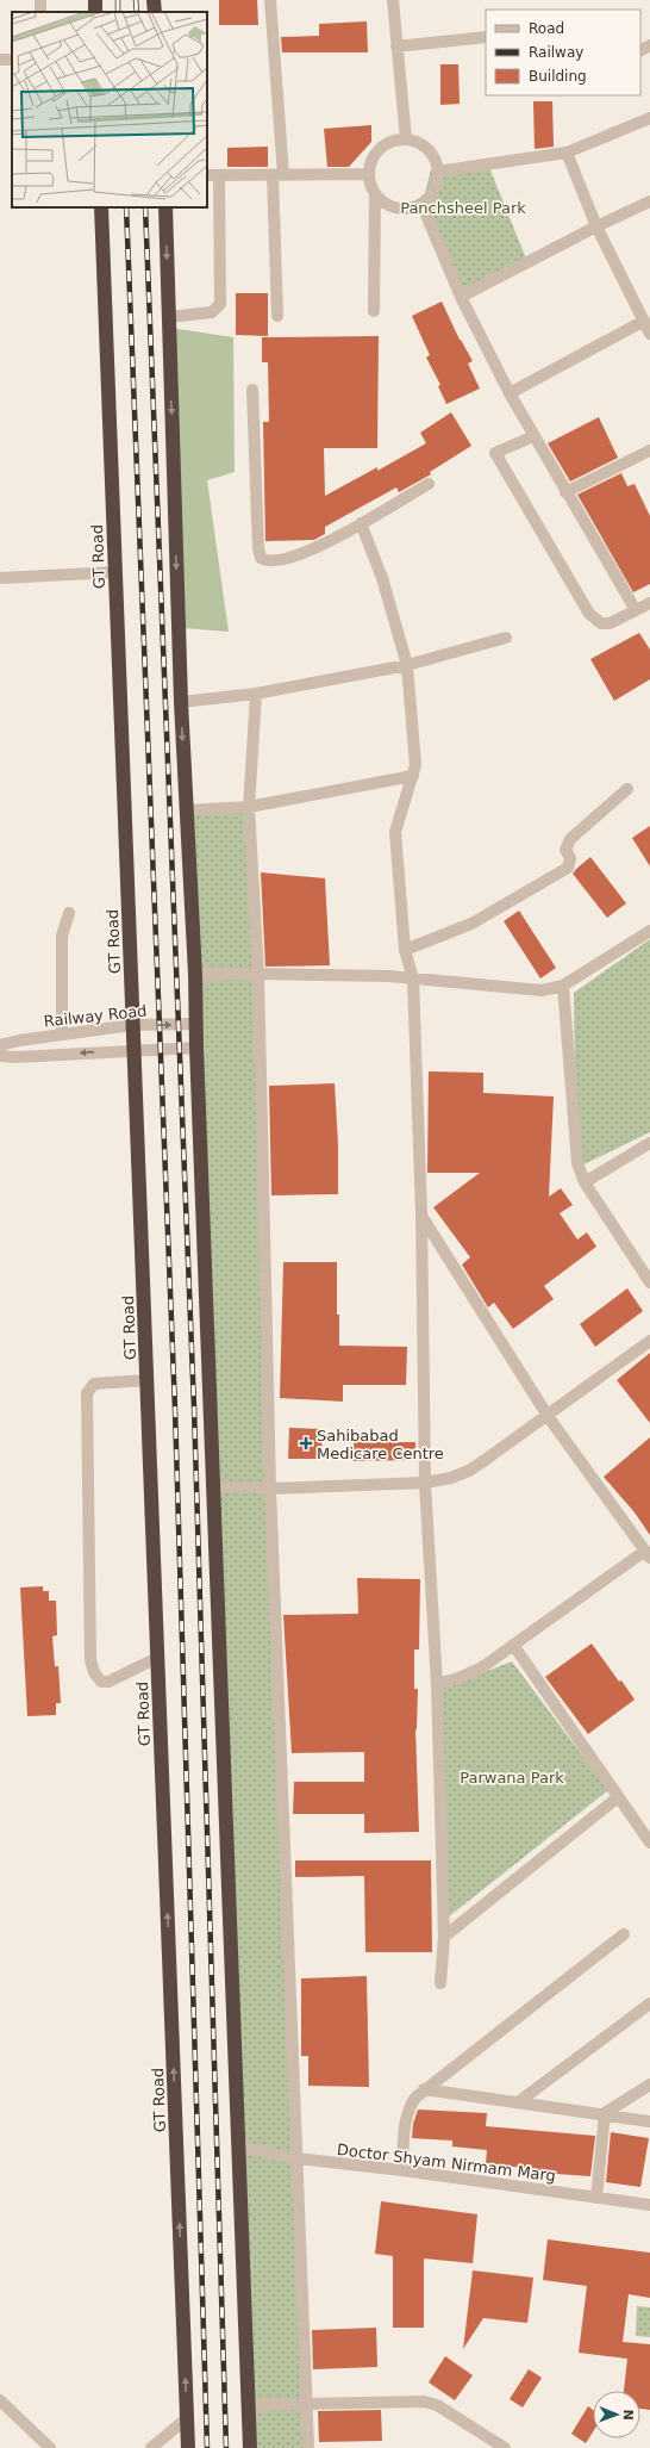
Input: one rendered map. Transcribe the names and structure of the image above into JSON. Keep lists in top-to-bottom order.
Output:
{
  "streets": {
    "highway": ["GT Road"],
    "street": ["Railway Road", "Doctor Shyam Nirmam Marg"]
  },
  "crossings": [
    ["GT Road", "Railway Road"]
  ],
  "parks": ["Panchsheel Park", "Parwana Park"],
  "places": {
    "health": ["Sahibabad Medicare Centre"]
  },
  "legend": ["Road", "Railway", "Building"],
  "north": "right"
}
